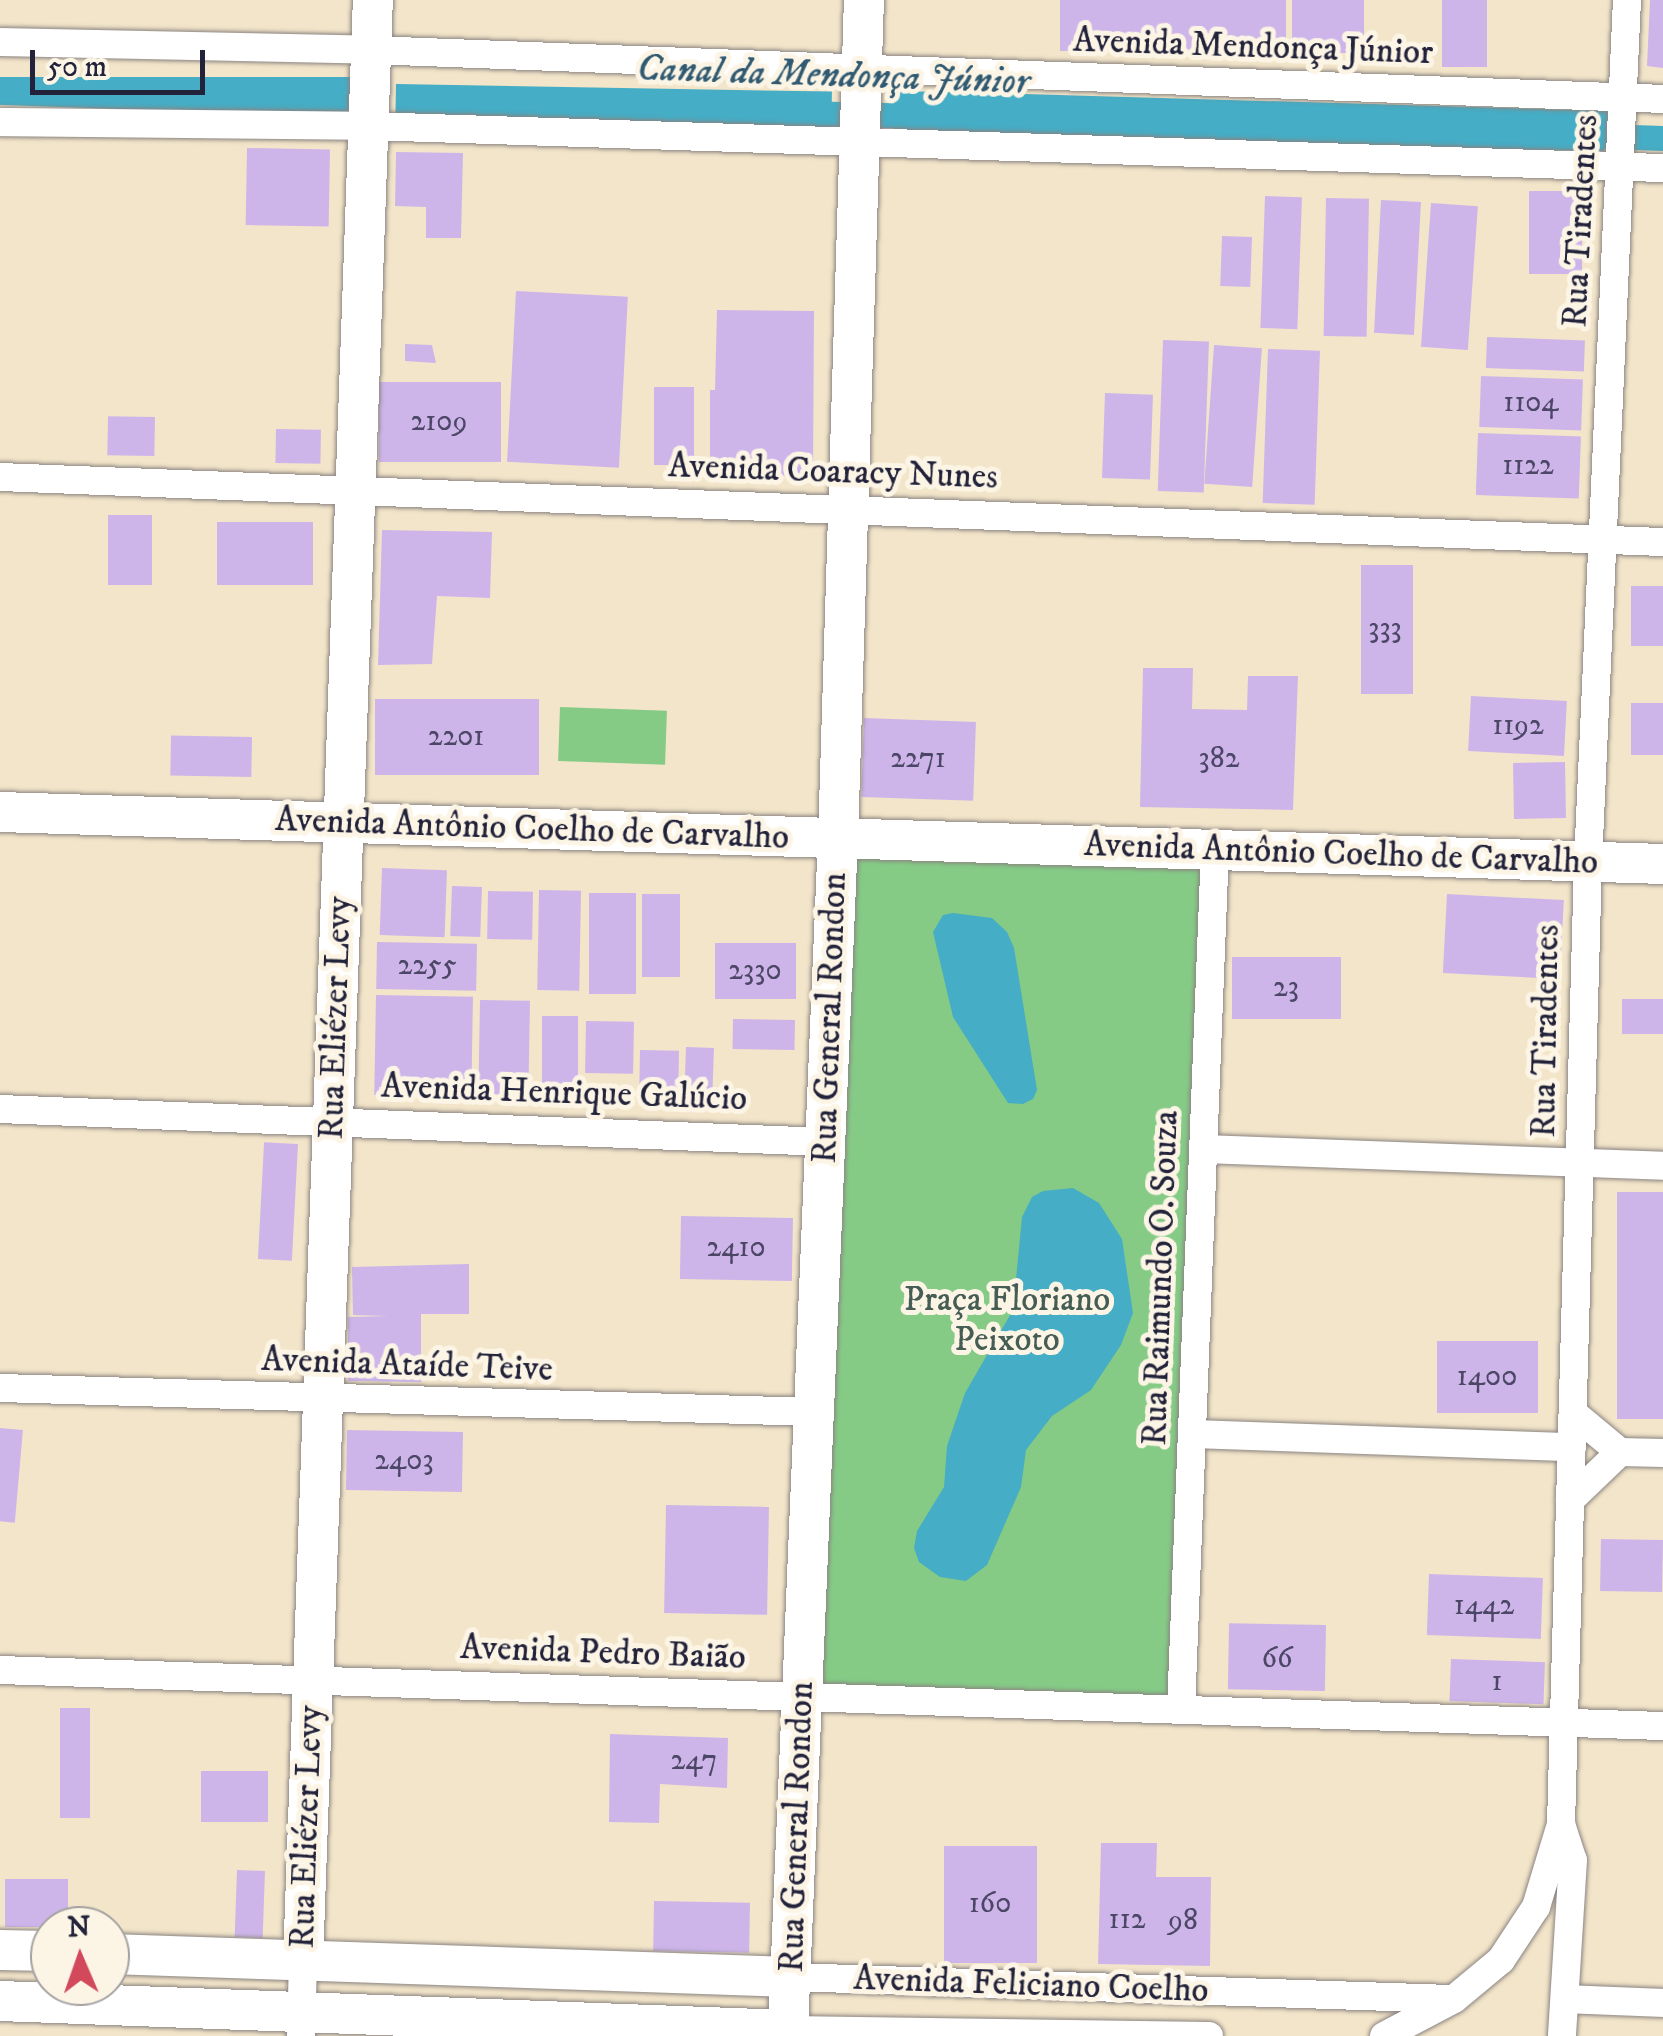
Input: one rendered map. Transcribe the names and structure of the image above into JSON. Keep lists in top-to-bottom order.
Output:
{
  "streets": {
    "street": [
      "Avenida Mendonça Júnior",
      "Rua Tiradentes",
      "Avenida Coaracy Nunes",
      "Avenida Antônio Coelho de Carvalho",
      "Rua Eliézer Levy",
      "Rua General Rondon",
      "Avenida Henrique Galúcio",
      "Rua Raimundo O. Souza",
      "Avenida Ataíde Teive",
      "Avenida Pedro Baião",
      "Avenida Feliciano Coelho"
    ]
  },
  "crossings": [
    ["Avenida Mendonça Júnior", "Rua Tiradentes"],
    ["Avenida Mendonça Júnior", "Rua Eliézer Levy"],
    ["Avenida Mendonça Júnior", "Rua General Rondon"],
    ["Rua Tiradentes", "Avenida Coaracy Nunes"],
    ["Rua Tiradentes", "Avenida Antônio Coelho de Carvalho"],
    ["Rua Tiradentes", "Avenida Pedro Baião"],
    ["Rua Tiradentes", "Avenida Feliciano Coelho"],
    ["Avenida Coaracy Nunes", "Rua Eliézer Levy"],
    ["Avenida Coaracy Nunes", "Rua General Rondon"],
    ["Avenida Antônio Coelho de Carvalho", "Rua Eliézer Levy"],
    ["Avenida Antônio Coelho de Carvalho", "Rua General Rondon"],
    ["Avenida Antônio Coelho de Carvalho", "Rua Raimundo O. Souza"],
    ["Rua Eliézer Levy", "Avenida Henrique Galúcio"],
    ["Rua Eliézer Levy", "Avenida Ataíde Teive"],
    ["Rua Eliézer Levy", "Avenida Pedro Baião"],
    ["Rua Eliézer Levy", "Avenida Feliciano Coelho"],
    ["Rua General Rondon", "Avenida Henrique Galúcio"],
    ["Rua General Rondon", "Avenida Ataíde Teive"],
    ["Rua General Rondon", "Avenida Pedro Baião"],
    ["Rua General Rondon", "Avenida Feliciano Coelho"],
    ["Rua Raimundo O. Souza", "Avenida Pedro Baião"]
  ],
  "water": ["Canal da Mendonça Júnior"],
  "parks": ["Praça Floriano Peixoto"],
  "house_numbers": [
    "1104",
    "2109",
    "1122",
    "333",
    "1192",
    "2201",
    "2271",
    "382",
    "2255",
    "2330",
    "23",
    "2410",
    "1400",
    "2403",
    "1442",
    "66",
    "1",
    "247",
    "160",
    "112",
    "98"
  ],
  "scale_bar": "50 m",
  "north": "top"
}
